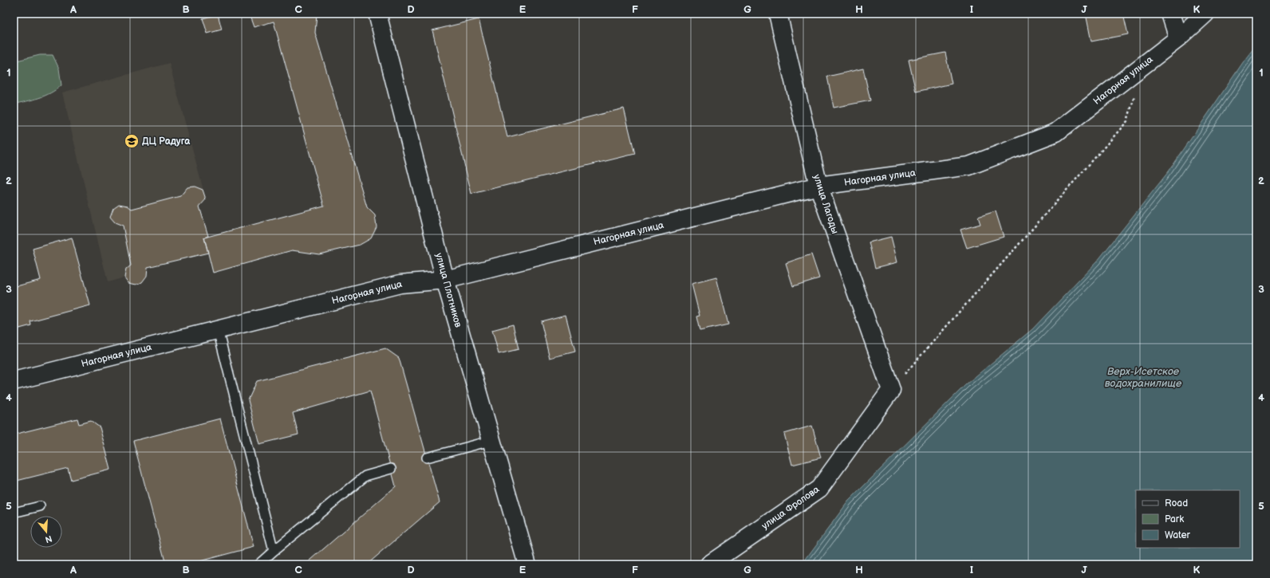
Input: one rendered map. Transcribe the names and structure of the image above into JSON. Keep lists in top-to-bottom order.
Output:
{
  "streets": {
    "street": [
      "Нагорная улица",
      "улица Лагоды",
      "улица Плотников",
      "улица Фролова"
    ]
  },
  "crossings": [
    ["Нагорная улица", "улица Лагоды"],
    ["Нагорная улица", "улица Плотников"],
    ["улица Лагоды", "улица Фролова"]
  ],
  "water": ["Верх-Исетское водохранилище"],
  "places": {
    "school or university": ["ДЦ Радуга"]
  },
  "legend": ["Road", "Park", "Water"],
  "north": "bottom",
  "grid": {
    "columns": [
      "A",
      "B",
      "C",
      "D",
      "E",
      "F",
      "G",
      "H",
      "I",
      "J",
      "K"
    ],
    "rows": [
      "1",
      "2",
      "3",
      "4",
      "5"
    ]
  }
}
